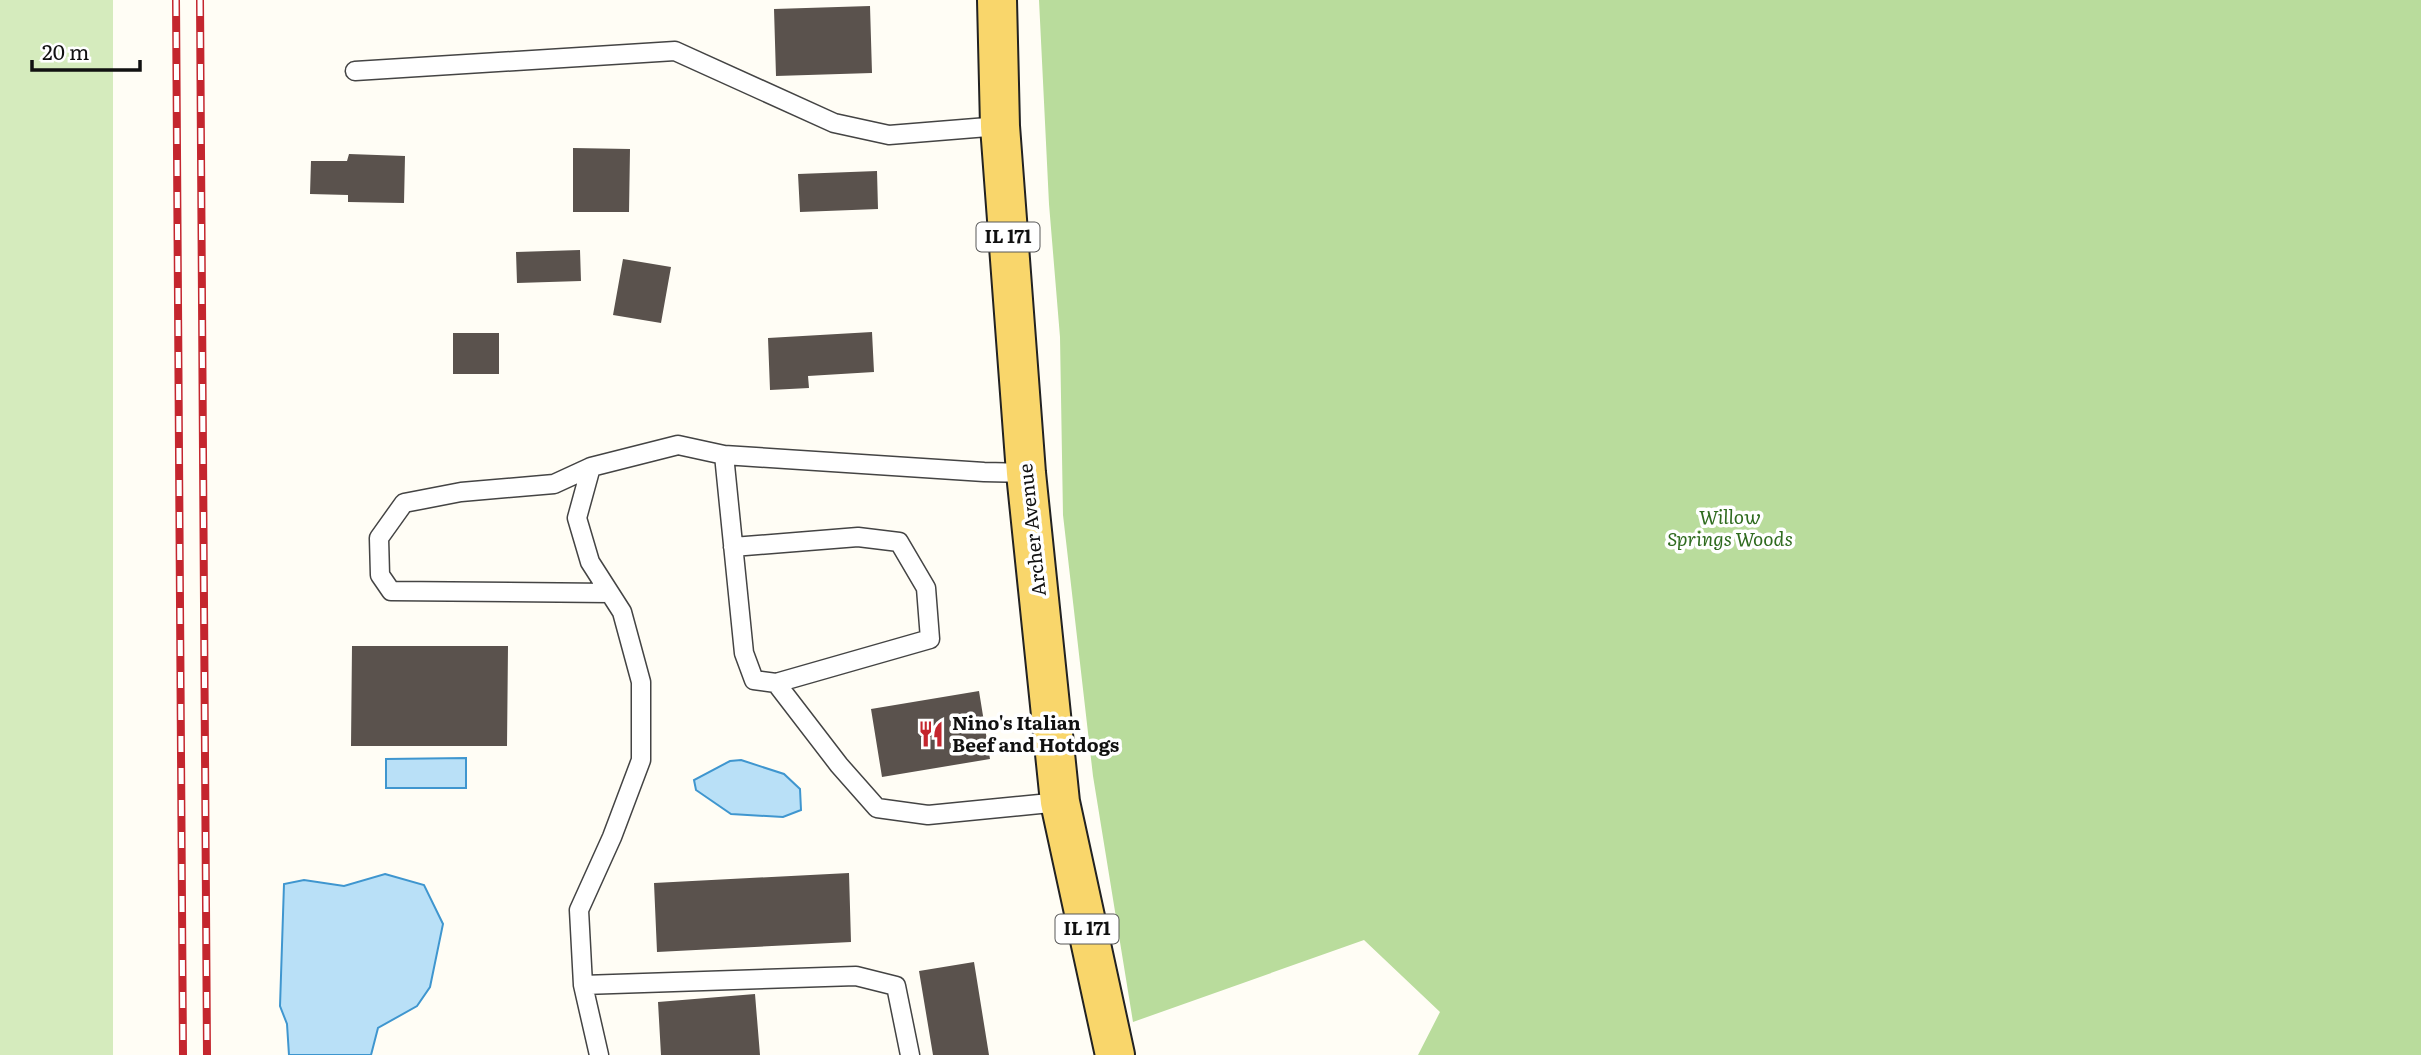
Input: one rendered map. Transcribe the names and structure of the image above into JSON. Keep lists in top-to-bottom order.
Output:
{
  "streets": {
    "main road": ["IL 171", "Archer Avenue"]
  },
  "parks": ["Willow Springs Woods"],
  "places": {
    "restaurant": ["Nino's Italian Beef and Hotdogs"]
  },
  "scale_bar": "20 m"
}
